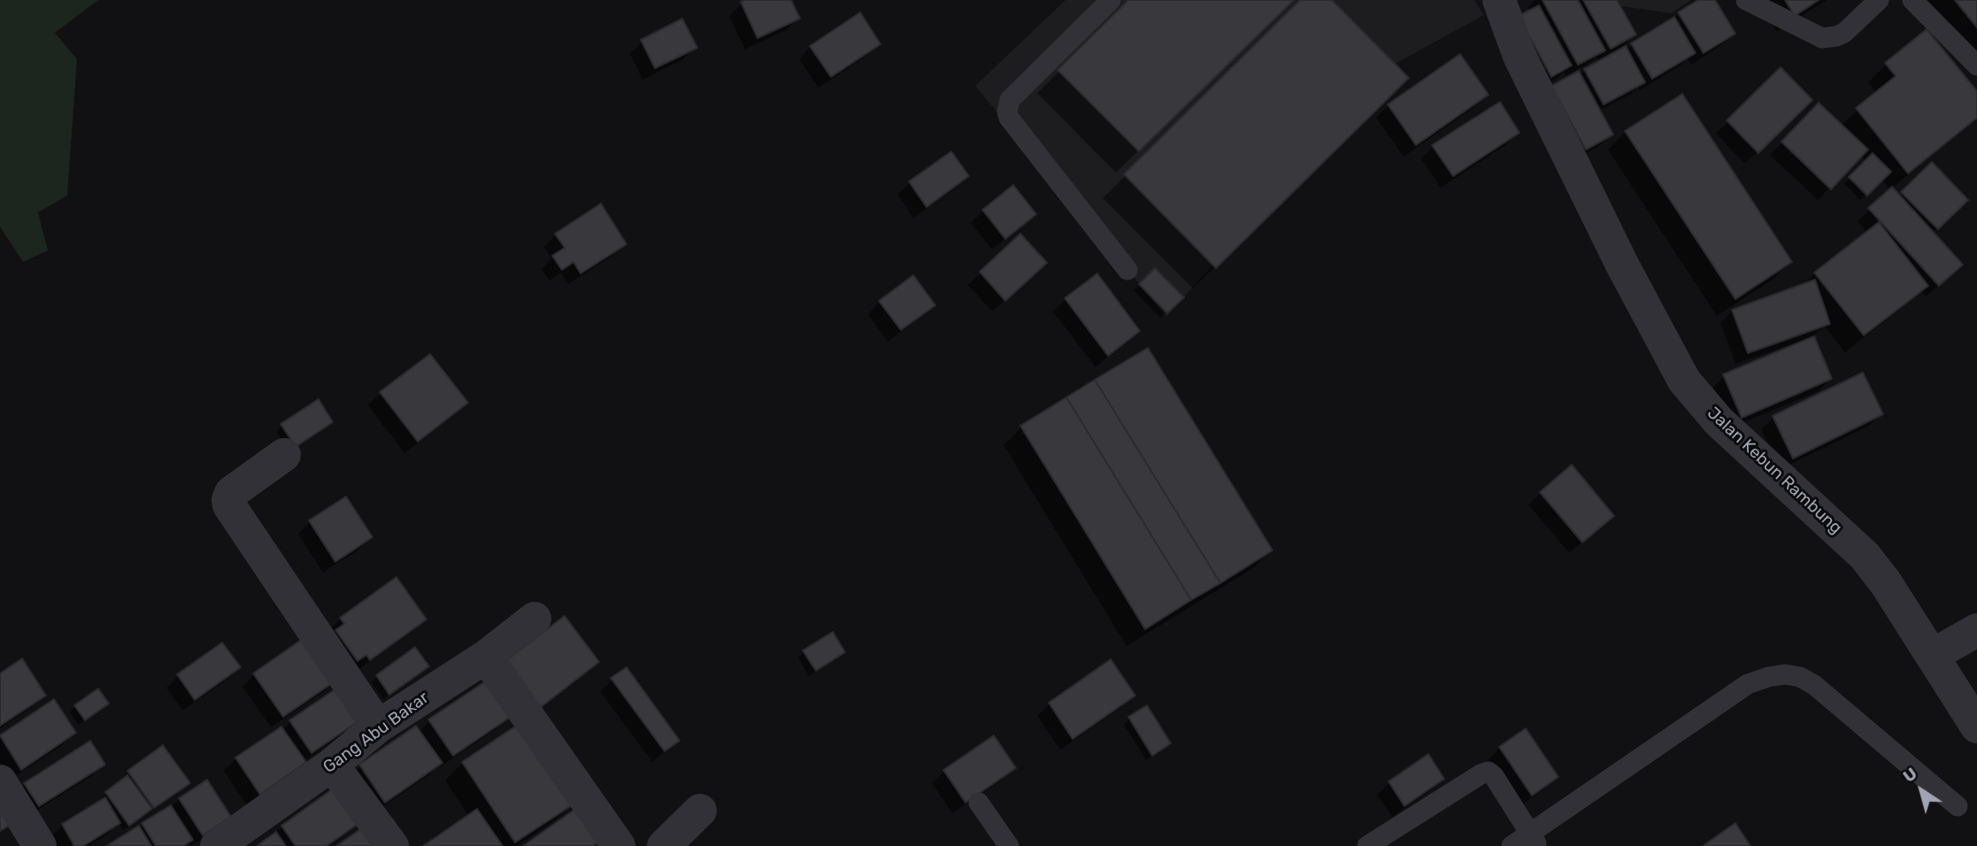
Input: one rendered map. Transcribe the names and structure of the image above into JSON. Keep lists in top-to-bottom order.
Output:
{
  "streets": {
    "street": ["Jalan Kebun Rambung", "Gang Abu Bakar"]
  },
  "north": "top left"
}
